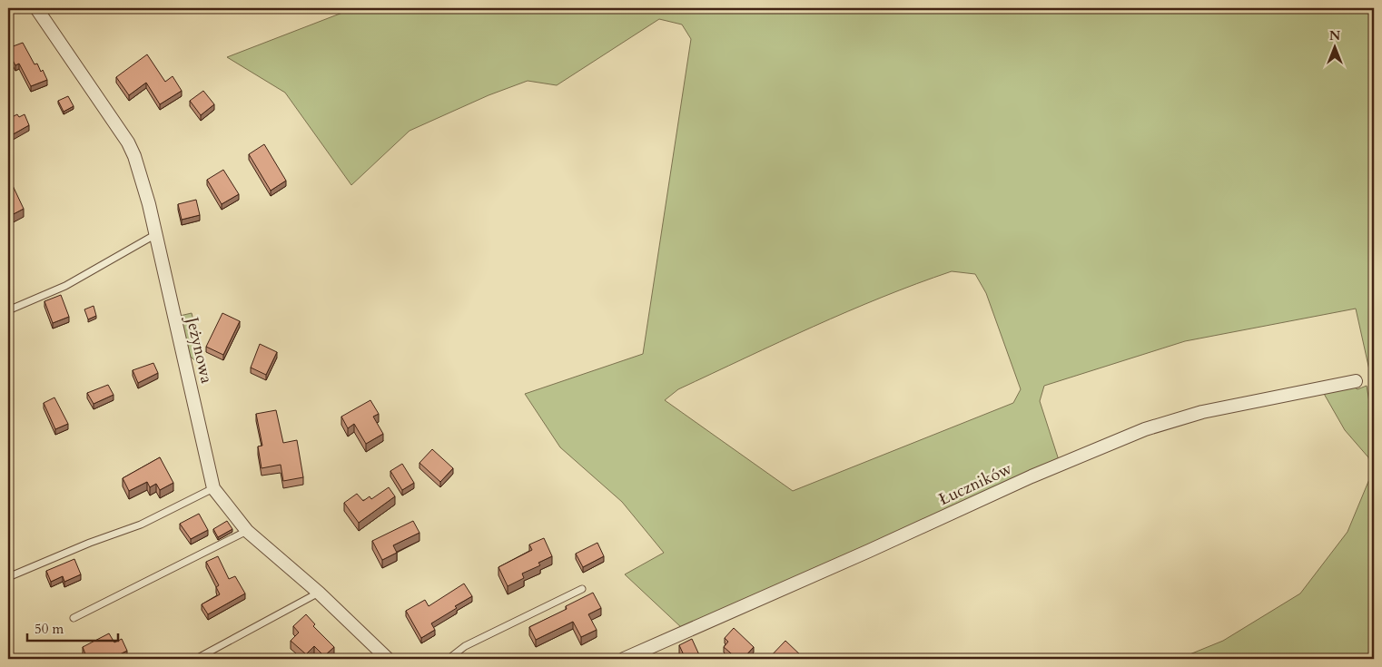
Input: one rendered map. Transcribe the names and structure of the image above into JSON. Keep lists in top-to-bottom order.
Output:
{
  "streets": {
    "street": ["Jeżynowa", "Łuczników"]
  },
  "scale_bar": "50 m",
  "north": "top"
}
